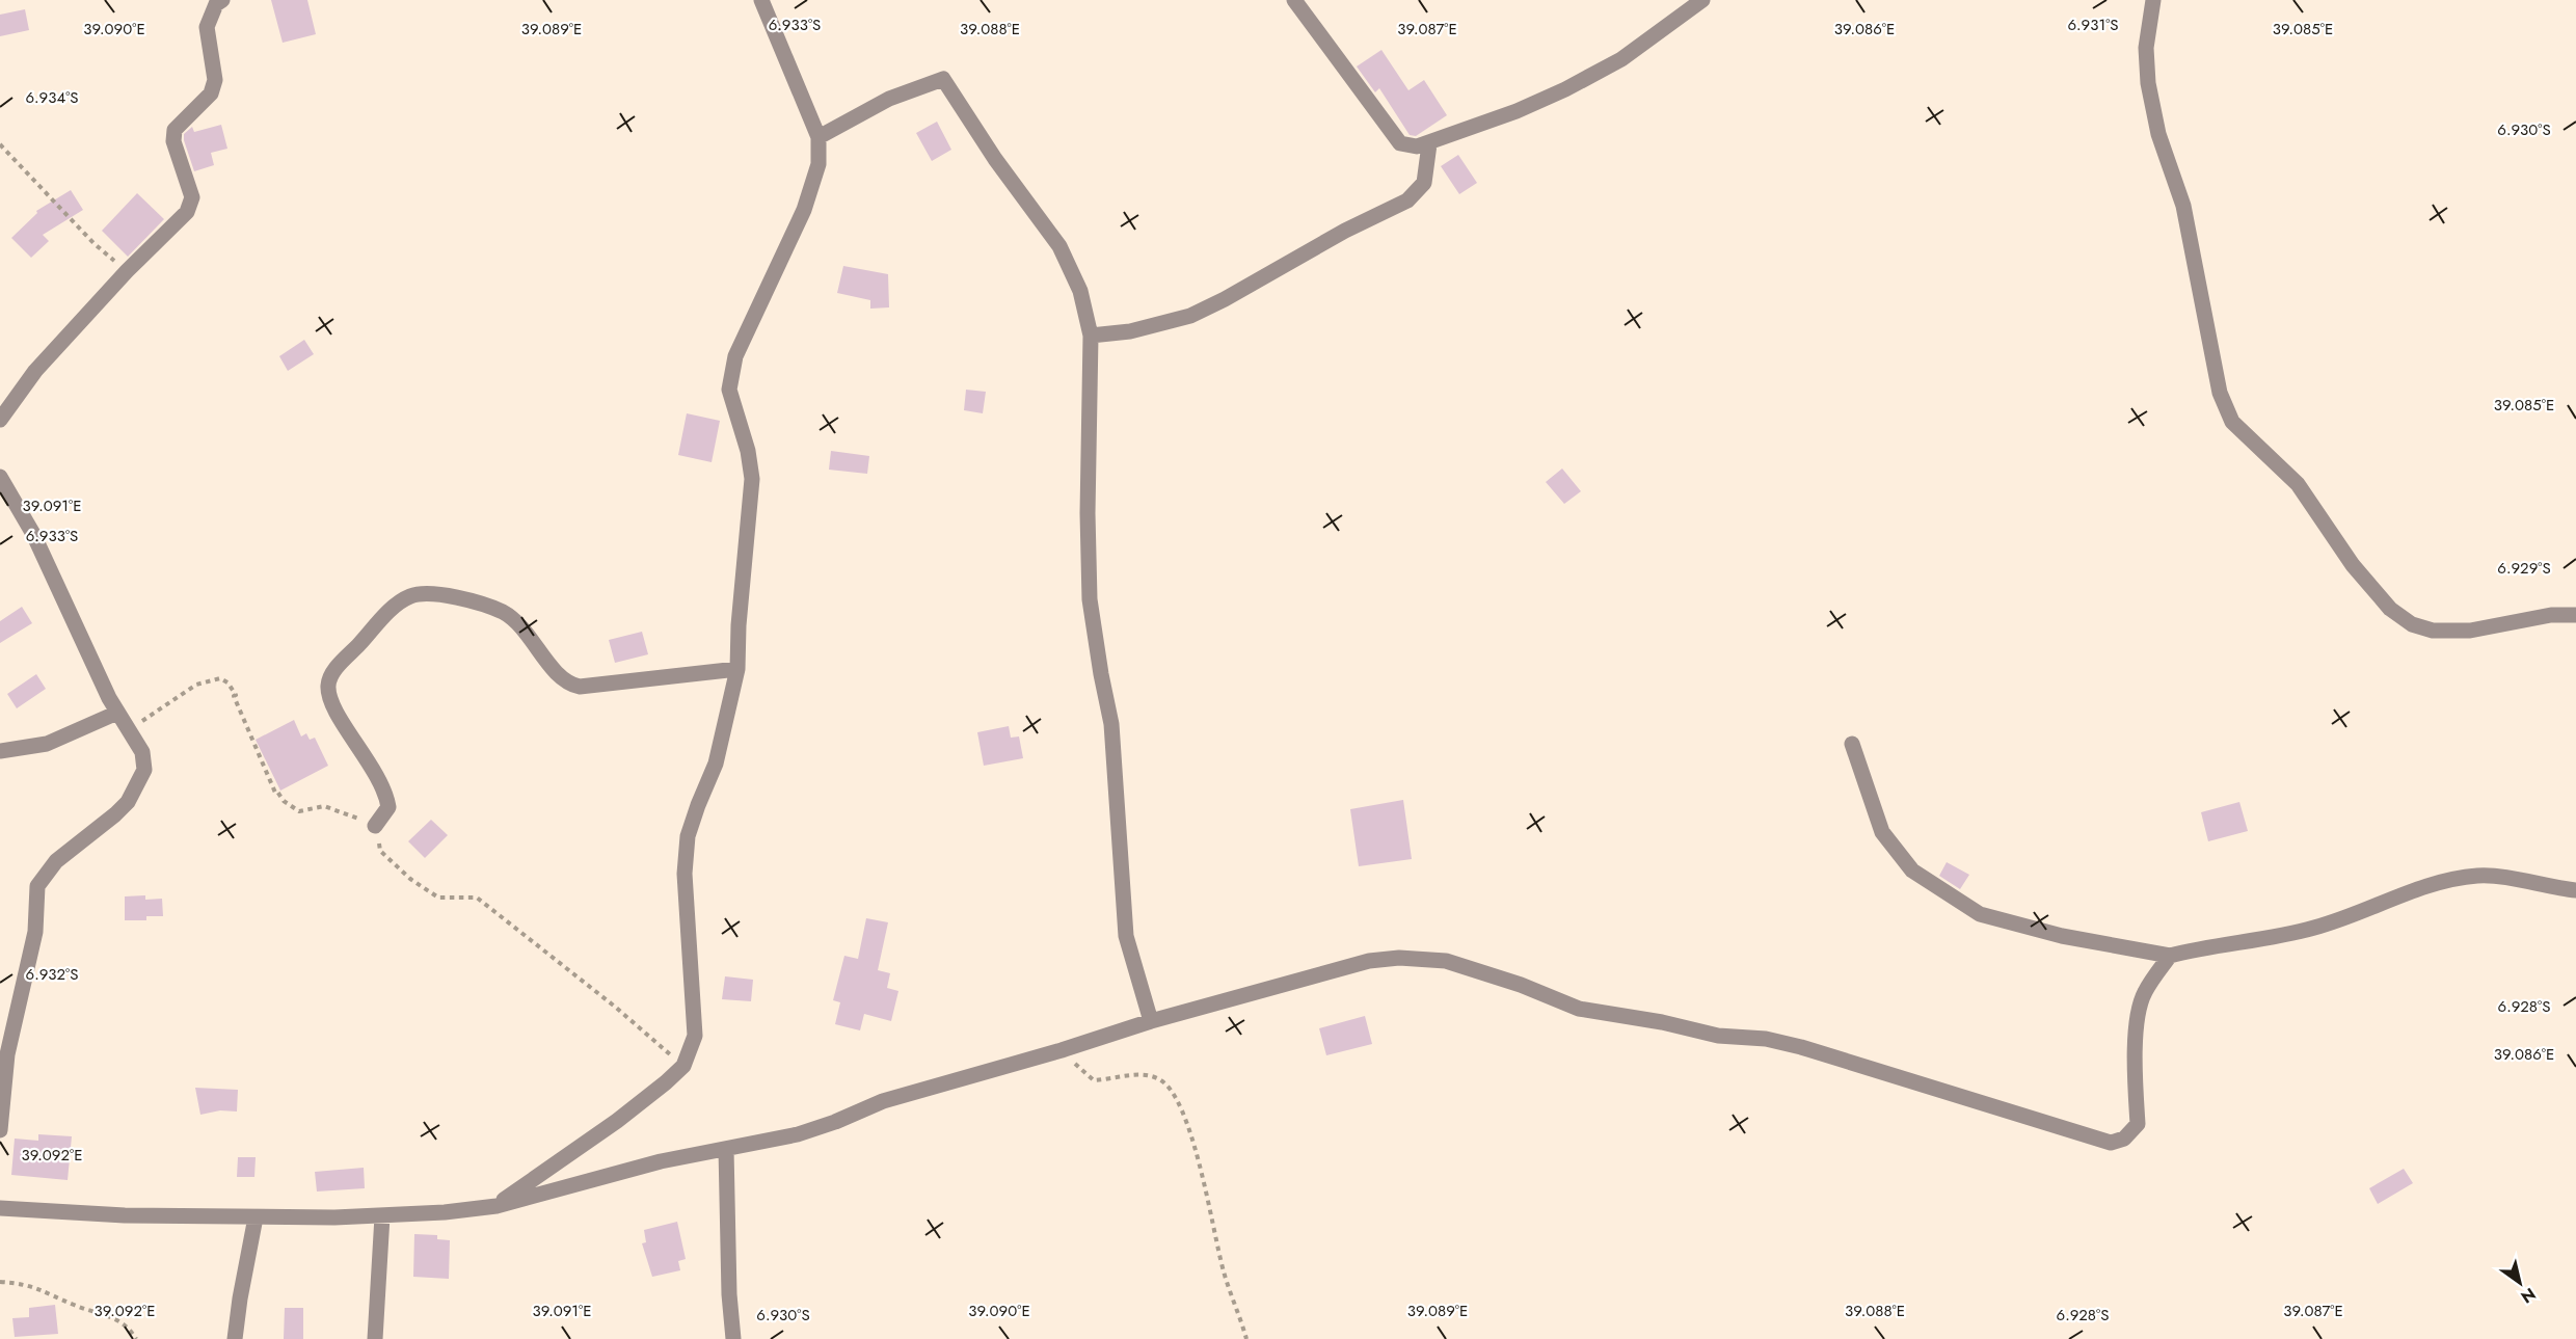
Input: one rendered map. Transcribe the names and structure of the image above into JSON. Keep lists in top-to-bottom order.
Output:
{
  "north": "bottom right",
  "coordinates": [
    "6.933°S",
    "6.931°S",
    "39.090°E",
    "39.088°E",
    "39.087°E",
    "39.086°E",
    "39.089°E",
    "39.085°E",
    "6.934°S",
    "6.930°S",
    "39.091°E",
    "6.929°S",
    "6.932°S",
    "6.928°S",
    "39.092°E"
  ]
}
